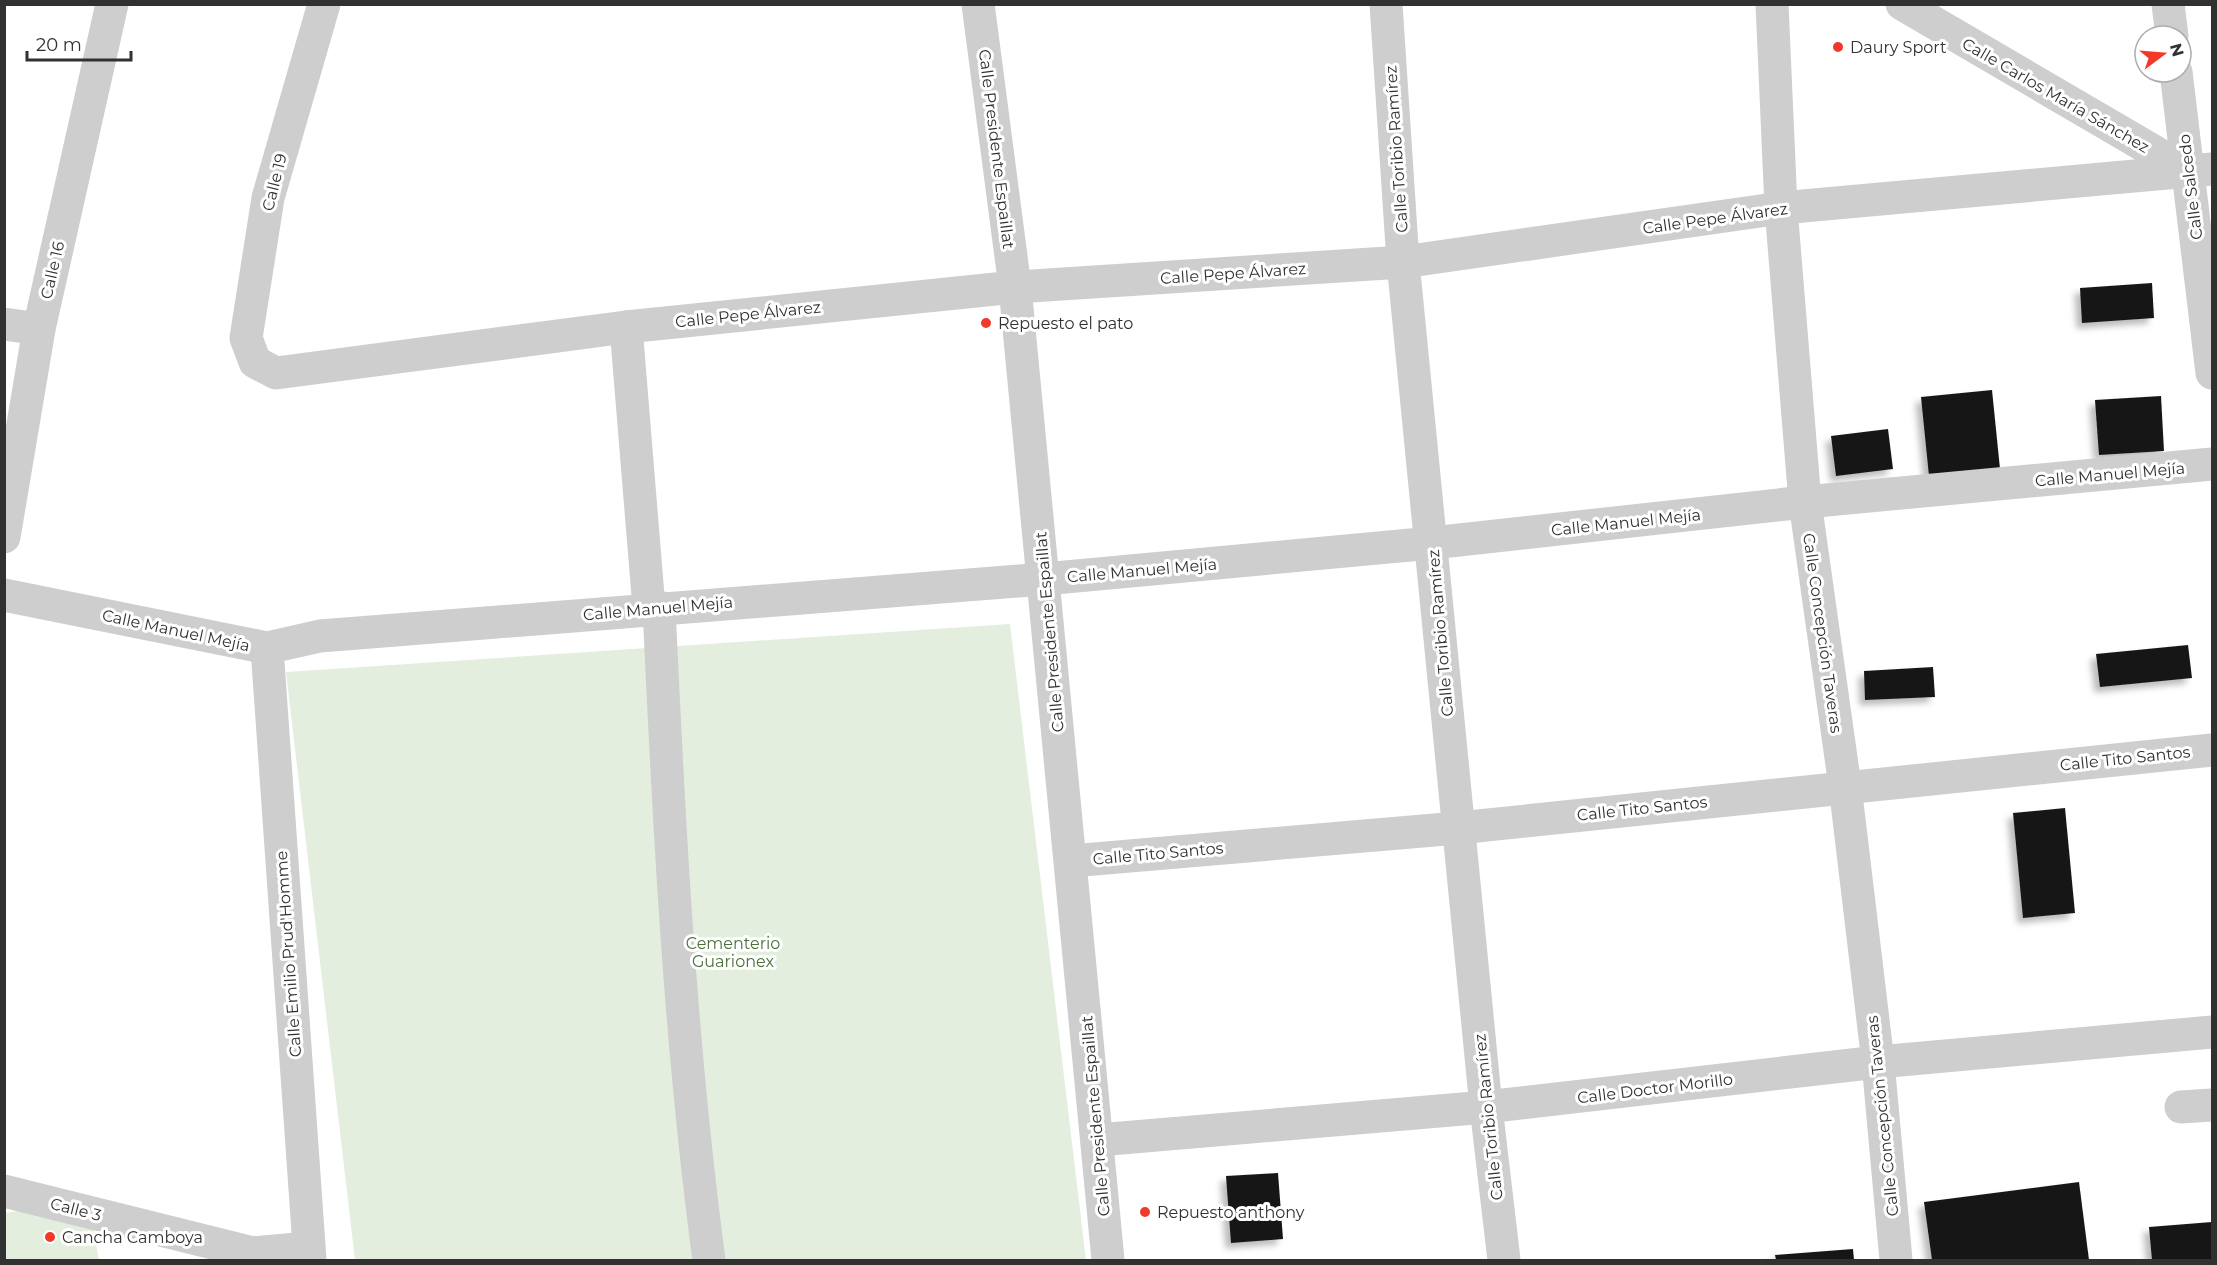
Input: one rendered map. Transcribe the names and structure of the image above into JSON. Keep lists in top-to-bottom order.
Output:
{
  "streets": {
    "street": [
      "Calle Carlos María Sánchez",
      "Calle Presidente Espaillat",
      "Calle Toribio Ramírez",
      "Calle 19",
      "Calle Salcedo",
      "Calle Pepe Álvarez",
      "Calle 16",
      "Calle Manuel Mejía",
      "Calle Concepción Taveras",
      "Calle Tito Santos",
      "Calle Emilio Prud'Homme",
      "Calle Doctor Morillo",
      "Calle 3"
    ]
  },
  "crossings": [
    ["Calle Carlos María Sánchez", "Calle Salcedo"],
    ["Calle Carlos María Sánchez", "Calle Pepe Álvarez"],
    ["Calle Presidente Espaillat", "Calle Pepe Álvarez"],
    ["Calle Presidente Espaillat", "Calle Manuel Mejía"],
    ["Calle Presidente Espaillat", "Calle Tito Santos"],
    ["Calle Presidente Espaillat", "Calle Doctor Morillo"],
    ["Calle Toribio Ramírez", "Calle Pepe Álvarez"],
    ["Calle Toribio Ramírez", "Calle Manuel Mejía"],
    ["Calle Toribio Ramírez", "Calle Tito Santos"],
    ["Calle Toribio Ramírez", "Calle Doctor Morillo"],
    ["Calle 19", "Calle Pepe Álvarez"],
    ["Calle Salcedo", "Calle Pepe Álvarez"],
    ["Calle Pepe Álvarez", "Calle Concepción Taveras"],
    ["Calle Manuel Mejía", "Calle Concepción Taveras"],
    ["Calle Manuel Mejía", "Calle Emilio Prud'Homme"],
    ["Calle Concepción Taveras", "Calle Tito Santos"],
    ["Calle Concepción Taveras", "Calle Doctor Morillo"],
    ["Calle Emilio Prud'Homme", "Calle 3"]
  ],
  "parks": ["Cementerio Guarionex"],
  "places": [
    "Daury Sport",
    "Repuesto el pato",
    "Repuesto anthony",
    "Cancha Camboya"
  ],
  "scale_bar": "20 m",
  "north": "right"
}
